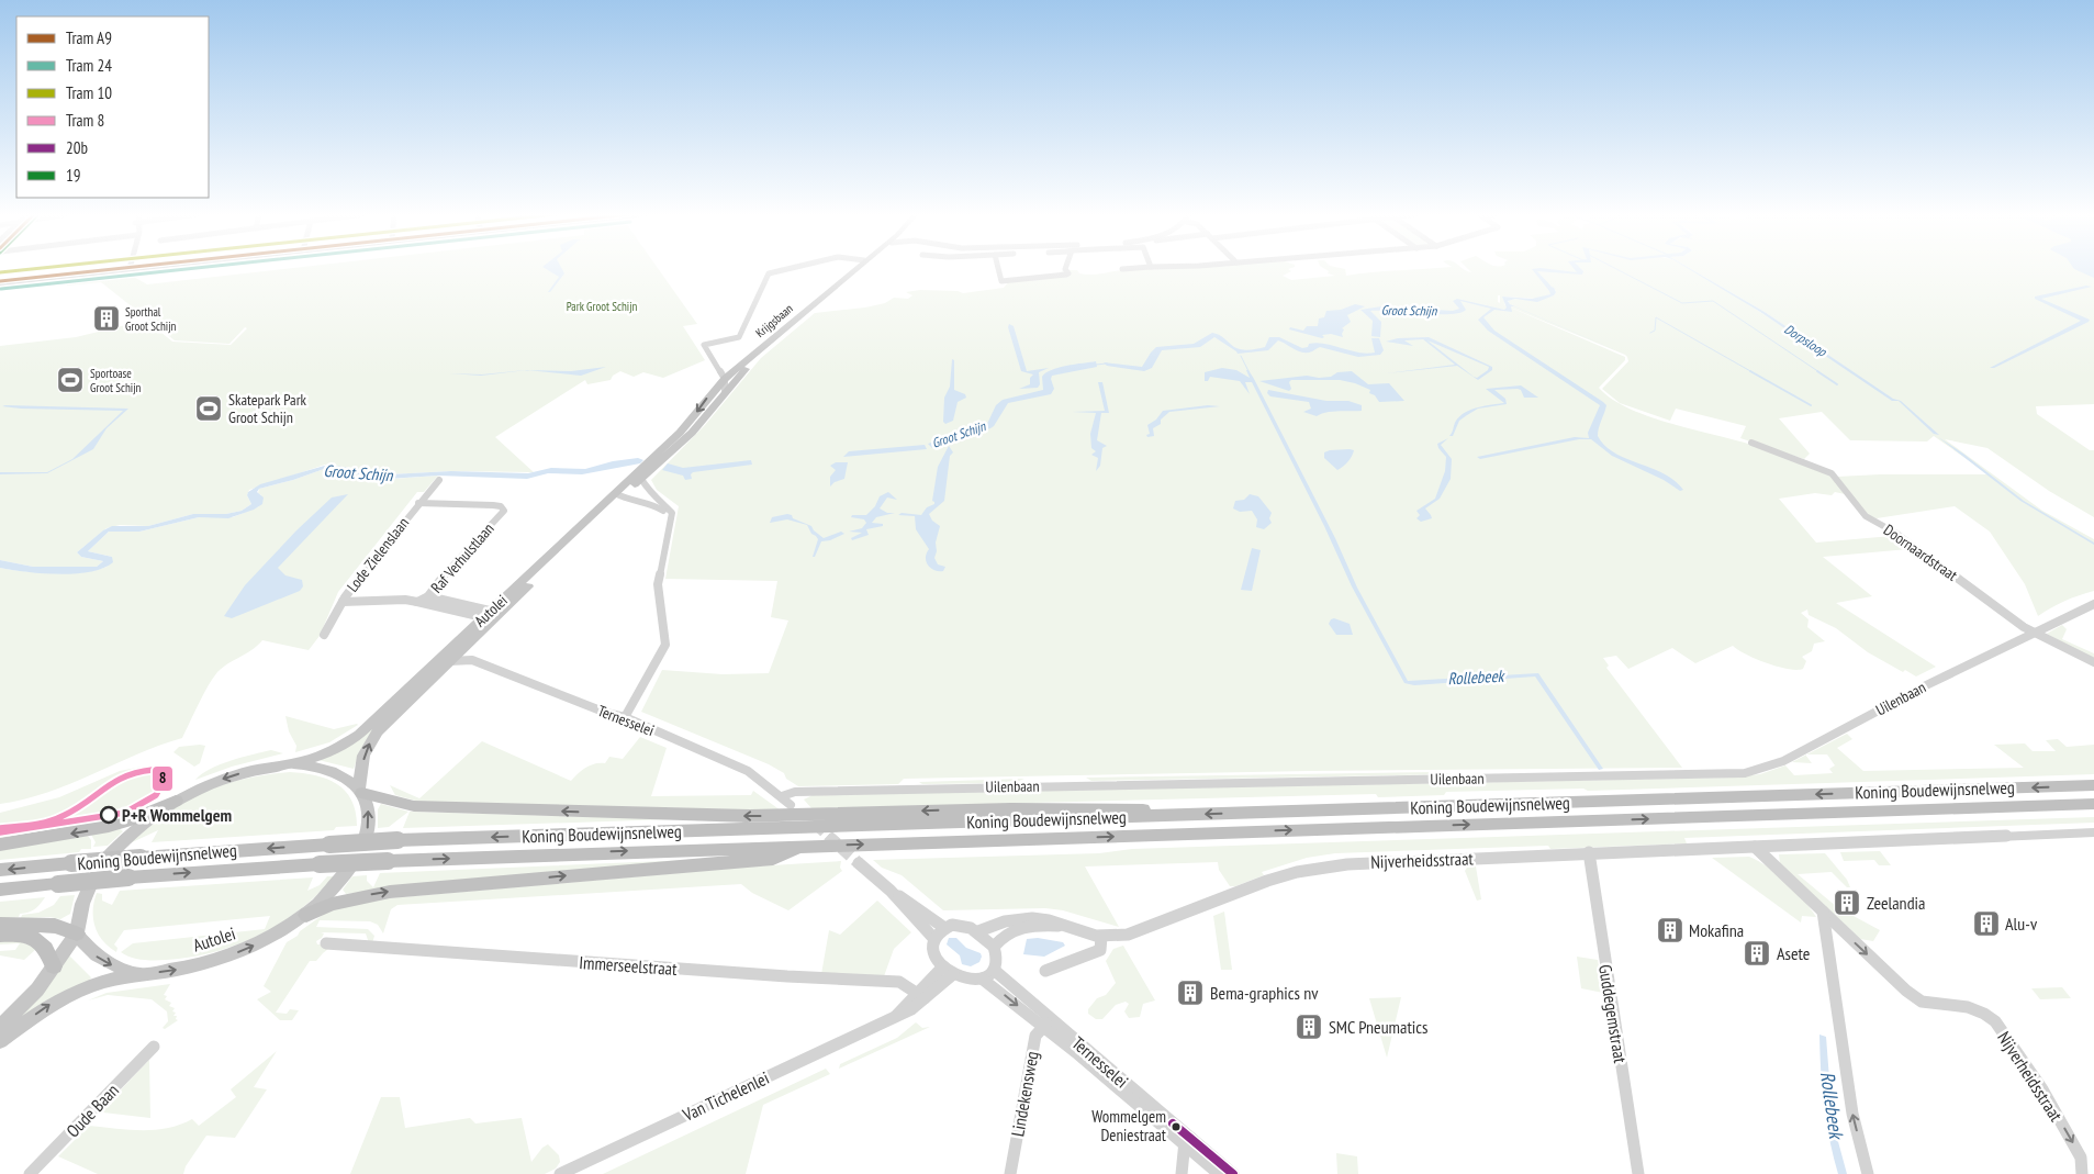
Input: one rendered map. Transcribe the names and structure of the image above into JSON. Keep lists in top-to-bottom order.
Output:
{
  "streets": {
    "highway": ["Koning Boudewijnsnelweg"],
    "main road": ["Krijgsbaan", "Autolei"],
    "street": [
      "Doornaardstraat",
      "Lode Zielenslaan",
      "Raf Verhulstlaan",
      "Uilenbaan",
      "Ternesselei",
      "Nijverheidsstraat",
      "Immerseelstraat",
      "Guddegemstraat",
      "Lindekensweg",
      "Van Tichelenlei",
      "Oude Baan"
    ]
  },
  "crossings": [
    ["Krijgsbaan", "Autolei"],
    ["Doornaardstraat", "Uilenbaan"],
    ["Lode Zielenslaan", "Raf Verhulstlaan"],
    ["Autolei", "Ternesselei"],
    ["Uilenbaan", "Ternesselei"],
    ["Ternesselei", "Nijverheidsstraat"],
    ["Ternesselei", "Lindekensweg"],
    ["Ternesselei", "Van Tichelenlei"],
    ["Nijverheidsstraat", "Guddegemstraat"],
    ["Nijverheidsstraat", "Van Tichelenlei"],
    ["Immerseelstraat", "Van Tichelenlei"]
  ],
  "water": ["Groot Schijn", "Dorpsloop", "Rollebeek"],
  "parks": ["Park Groot Schijn"],
  "places": {
    "building": [
      "Sporthal Groot Schijn",
      "Zeelandia",
      "Alu-v",
      "Mokafina",
      "Asete",
      "Bema-graphics nv",
      "SMC Pneumatics"
    ],
    "sports": ["Sportoase Groot Schijn", "Skatepark Park Groot Schijn"],
    "other": ["P+R Wommelgem", "Wommelgem Deniestraat"]
  },
  "lines": [
    "tram line A9",
    "tram line 24",
    "tram line 10",
    "tram line 8",
    "transit line 20b"
  ],
  "legend": [
    "Tram A9",
    "Tram 24",
    "Tram 10",
    "Tram 8",
    "20b",
    "19"
  ]
}
